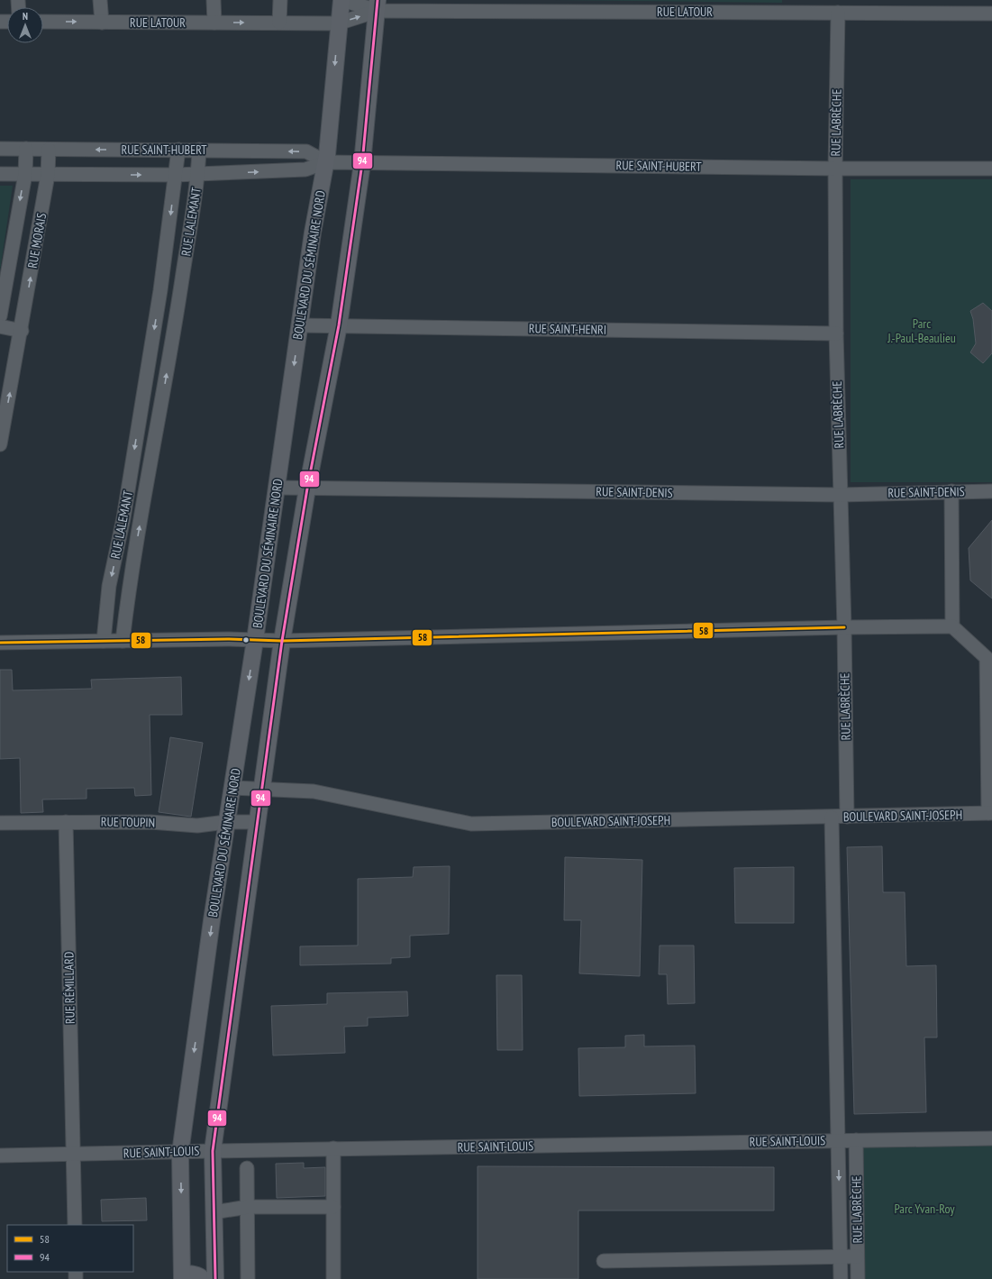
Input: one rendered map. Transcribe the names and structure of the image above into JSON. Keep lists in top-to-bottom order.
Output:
{
  "streets": {
    "main road": ["BOULEVARD DU SÉMINAIRE NORD"],
    "street": [
      "RUE LATOUR",
      "RUE LABRÈCHE",
      "RUE SAINT-HUBERT",
      "RUE LALEMANT",
      "RUE MORAIS",
      "RUE SAINT-HENRI",
      "RUE SAINT-DENIS",
      "BOULEVARD SAINT-JOSEPH",
      "RUE TOUPIN",
      "RUE RÉMILLARD",
      "RUE SAINT-LOUIS"
    ]
  },
  "crossings": [
    ["RUE LATOUR", "RUE LABRÈCHE"],
    ["RUE LATOUR", "BOULEVARD DU SÉMINAIRE NORD"],
    ["RUE LABRÈCHE", "RUE SAINT-HUBERT"],
    ["RUE LABRÈCHE", "RUE SAINT-HENRI"],
    ["RUE LABRÈCHE", "RUE SAINT-DENIS"],
    ["RUE LABRÈCHE", "BOULEVARD SAINT-JOSEPH"],
    ["RUE LABRÈCHE", "RUE SAINT-LOUIS"],
    ["RUE SAINT-HUBERT", "RUE LALEMANT"],
    ["RUE SAINT-HUBERT", "RUE MORAIS"],
    ["RUE SAINT-HUBERT", "BOULEVARD DU SÉMINAIRE NORD"],
    ["BOULEVARD DU SÉMINAIRE NORD", "RUE SAINT-HENRI"],
    ["BOULEVARD DU SÉMINAIRE NORD", "RUE SAINT-DENIS"],
    ["BOULEVARD DU SÉMINAIRE NORD", "BOULEVARD SAINT-JOSEPH"],
    ["BOULEVARD DU SÉMINAIRE NORD", "RUE TOUPIN"],
    ["BOULEVARD DU SÉMINAIRE NORD", "RUE SAINT-LOUIS"],
    ["RUE TOUPIN", "RUE RÉMILLARD"],
    ["RUE RÉMILLARD", "RUE SAINT-LOUIS"]
  ],
  "parks": ["Parc J.-Paul-Beaulieu", "Parc Yvan-Roy"],
  "lines": ["transit line 94", "transit line 58"],
  "legend": ["58", "94"],
  "north": "top"
}
